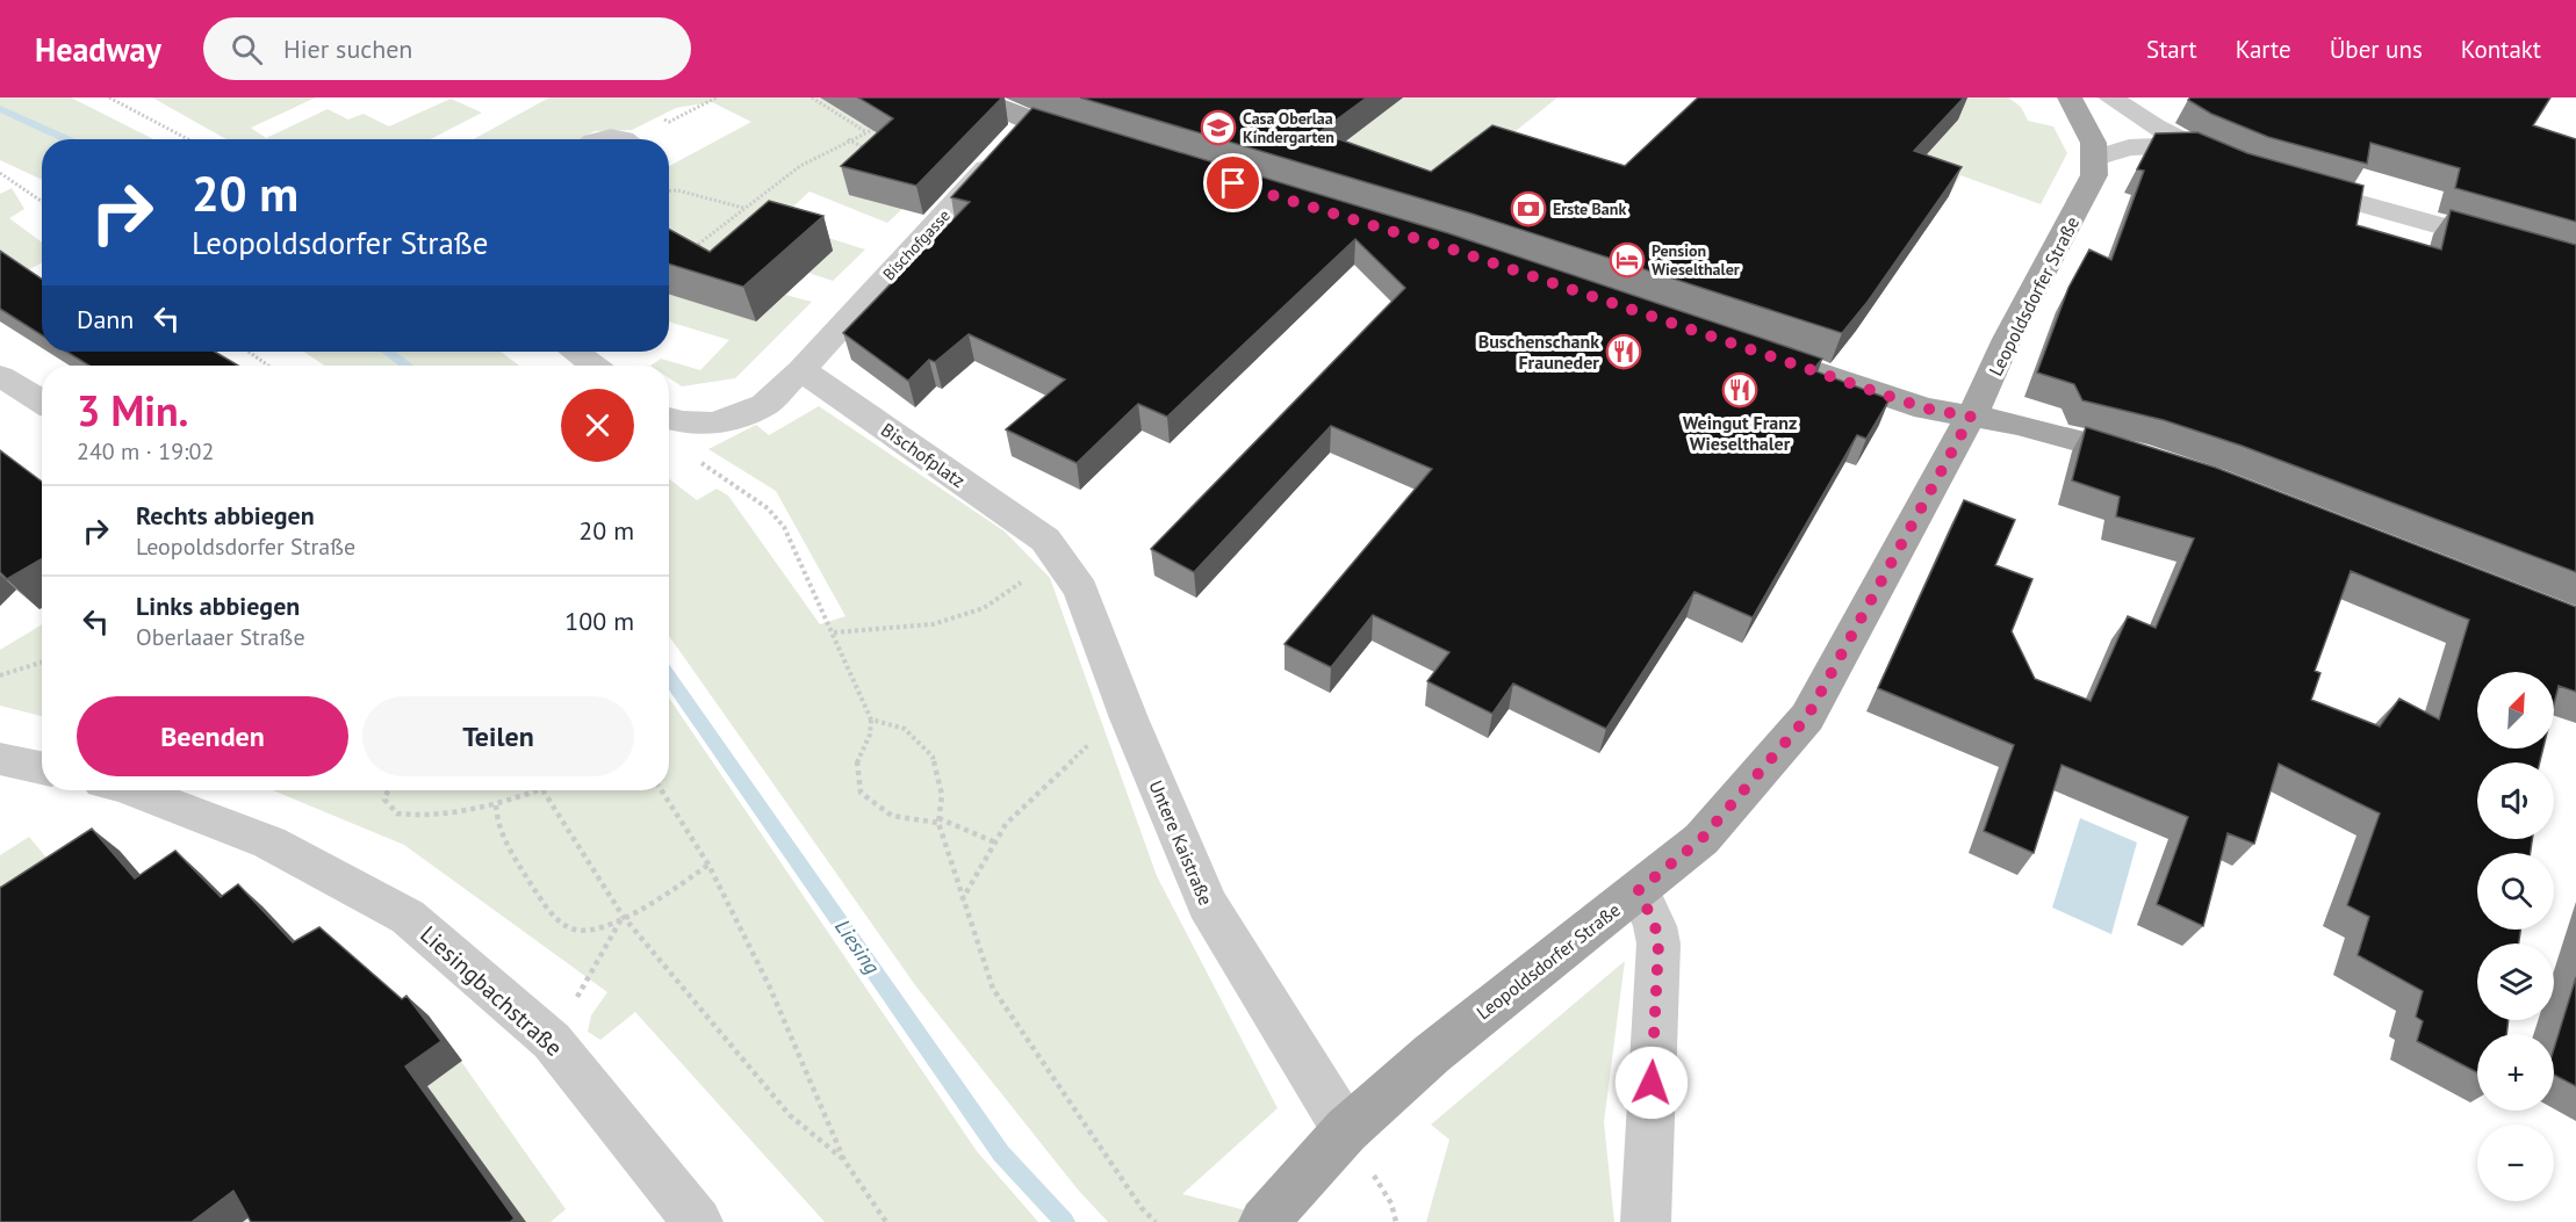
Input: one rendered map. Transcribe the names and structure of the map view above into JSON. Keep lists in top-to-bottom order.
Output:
{
  "streets": {
    "main road": ["Leopoldsdorfer Straße"],
    "street": [
      "Bischofgasse",
      "Bischofplatz",
      "Untere Kaistraße",
      "Liesingbachstraße"
    ]
  },
  "crossings": [
    ["Bischofgasse", "Bischofplatz"],
    ["Leopoldsdorfer Straße", "Untere Kaistraße"],
    ["Bischofplatz", "Untere Kaistraße"]
  ],
  "water": ["Liesing"],
  "places": {
    "school or university": ["Casa Oberlaa Kindergarten"],
    "bank": ["Erste Bank"],
    "hotel": ["Pension Wieselthaler"],
    "restaurant": ["Buschenschank Frauneder", "Weingut Franz Wieselthaler"]
  },
  "north": "top right",
  "page": {
    "header": "Headway",
    "search": "Hier suchen",
    "nav": [
      "Start",
      "Karte",
      "Über uns",
      "Kontakt"
    ],
    "turn": ["20 m", "Leopoldsdorfer Straße"],
    "then": "Dann",
    "heading": ["3 Min.", "240 m · 19:02"],
    "list": [
      {
        "name": "Rechts abbiegen",
        "note": "Leopoldsdorfer Straße",
        "value": "20 m"
      },
      {
        "name": "Links abbiegen",
        "note": "Oberlaaer Straße",
        "value": "100 m"
      }
    ],
    "map_buttons": ["+", "−"],
    "buttons": ["Beenden", "Teilen"]
  }
}
